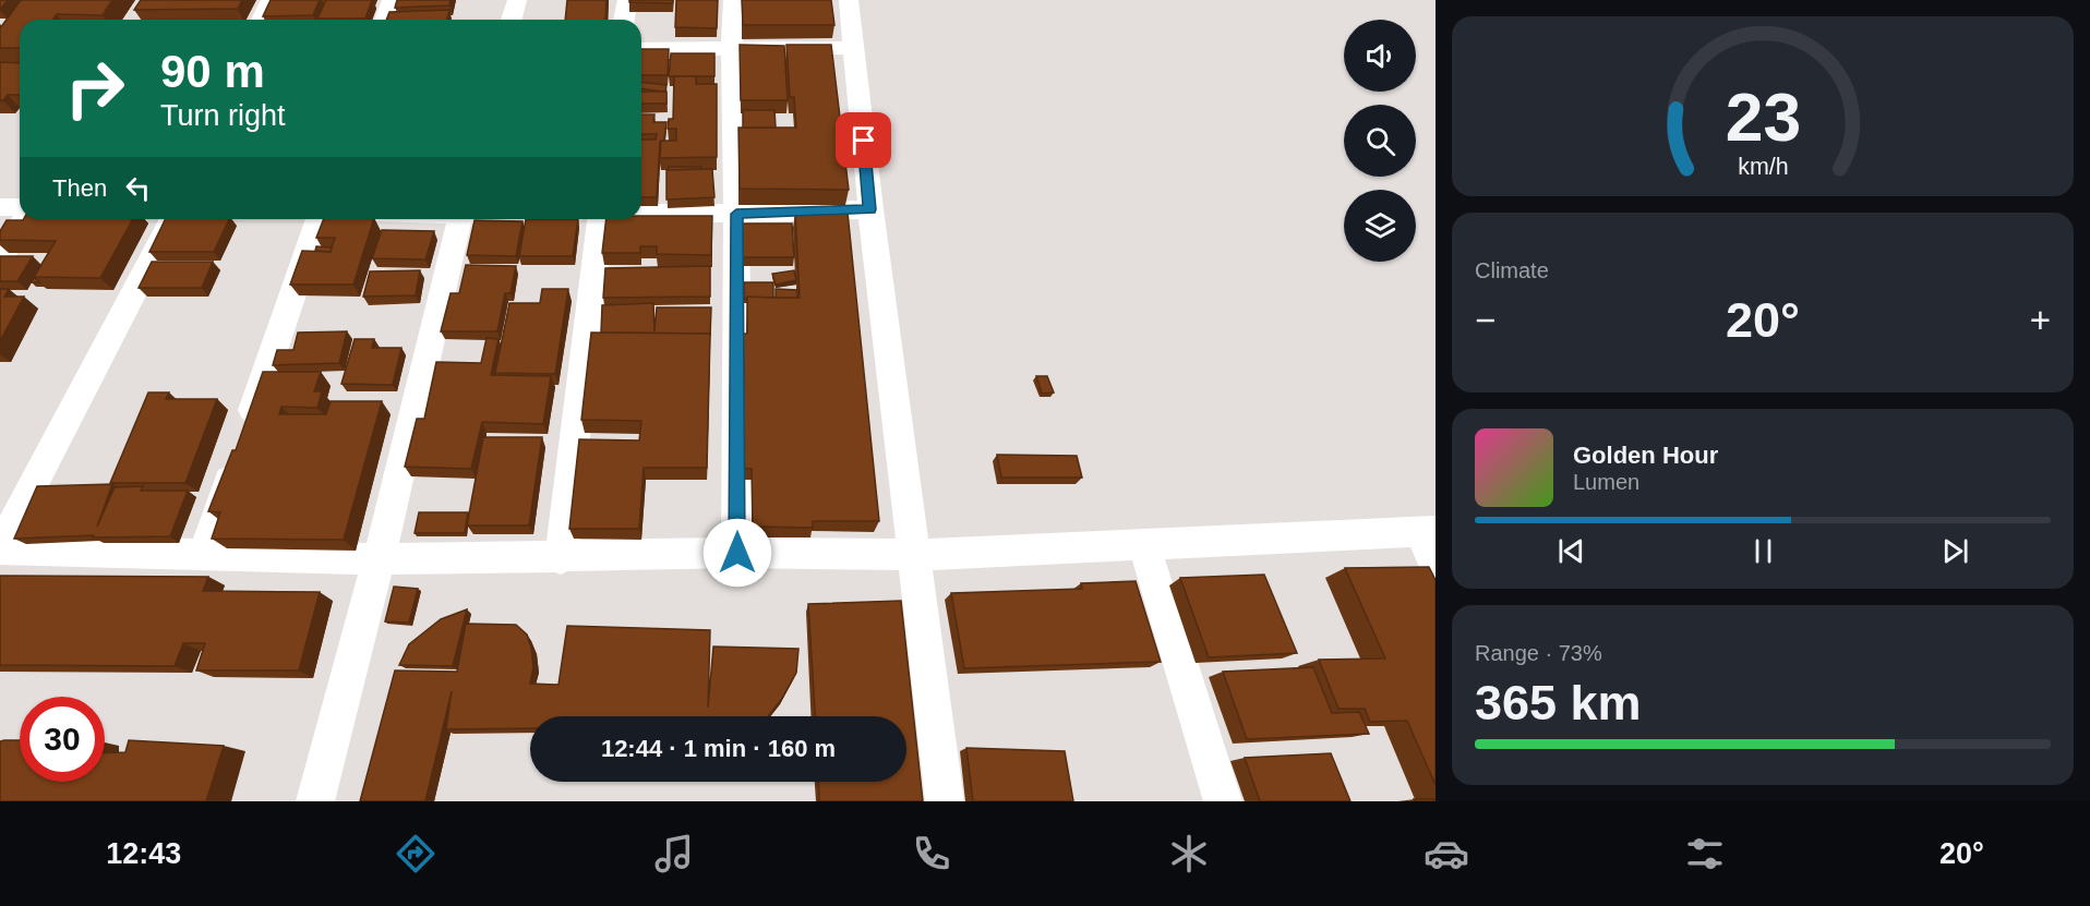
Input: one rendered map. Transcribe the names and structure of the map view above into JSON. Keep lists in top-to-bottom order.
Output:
{
  "page": {
    "turn": ["90 m", "Turn right"],
    "then": "Then",
    "tile": [
      "Climate",
      ["Range · 73%", "365 km"]
    ],
    "heat": ["−", "20°", "+"],
    "song": ["Golden Hour", "Lumen"],
    "limit": "30",
    "trip": "12:44 · 1 min · 160 m",
    "tabs": ["12:43", "20°"],
    "gauge": ["23", "km/h"]
  }
}
